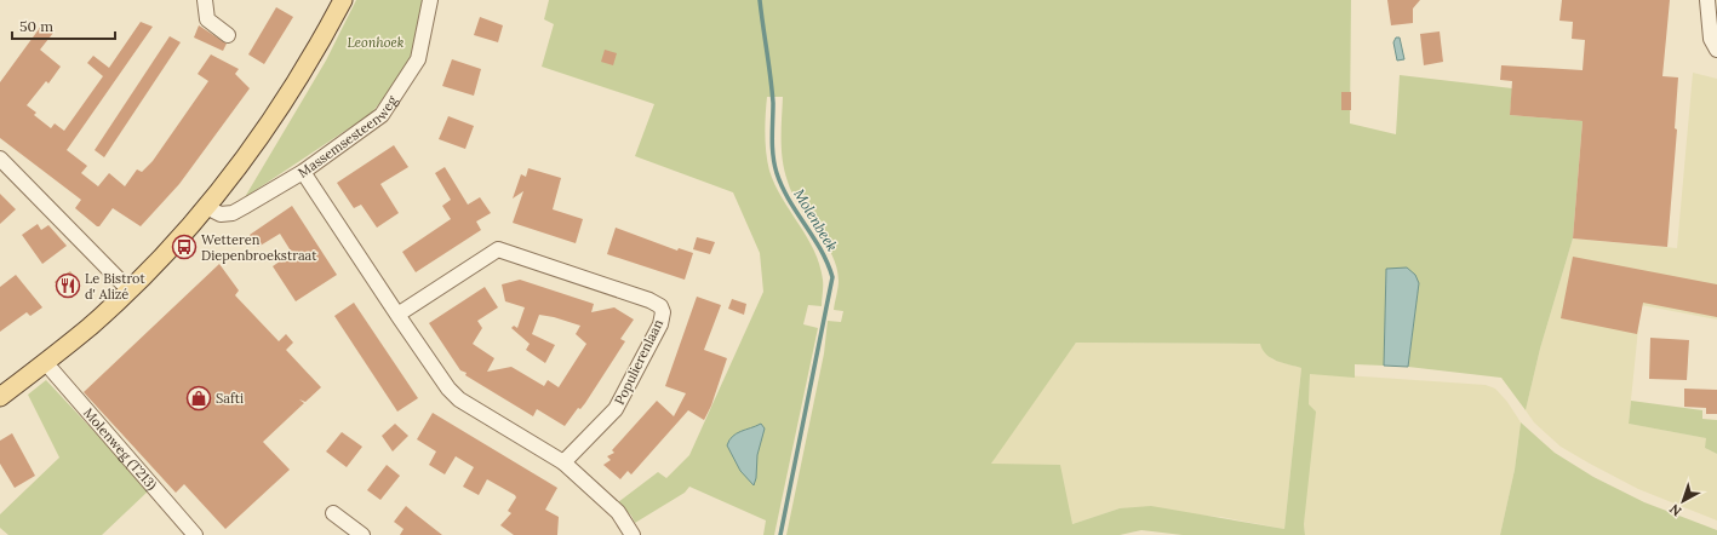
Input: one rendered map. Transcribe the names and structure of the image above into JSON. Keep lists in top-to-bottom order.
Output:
{
  "streets": {
    "street": ["Massemsesteenweg", "Populierenlaan", "Molenweg (T213)"]
  },
  "water": ["Molenbeek"],
  "parks": ["Leonhoek"],
  "places": {
    "bus stop": ["Wetteren Diepenbroekstraat"],
    "restaurant": ["Le Bistrot d' Alizé"],
    "shop": ["Safti"]
  },
  "scale_bar": "50 m",
  "north": "bottom left"
}
